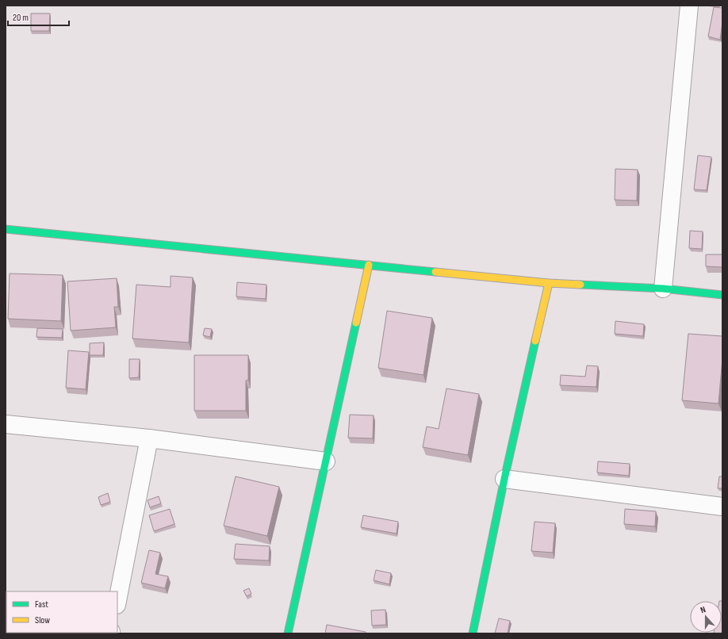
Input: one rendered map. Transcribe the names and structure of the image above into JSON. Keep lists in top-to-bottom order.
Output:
{
  "legend": ["Fast", "Slow"],
  "scale_bar": "20 m",
  "north": "top"
}
